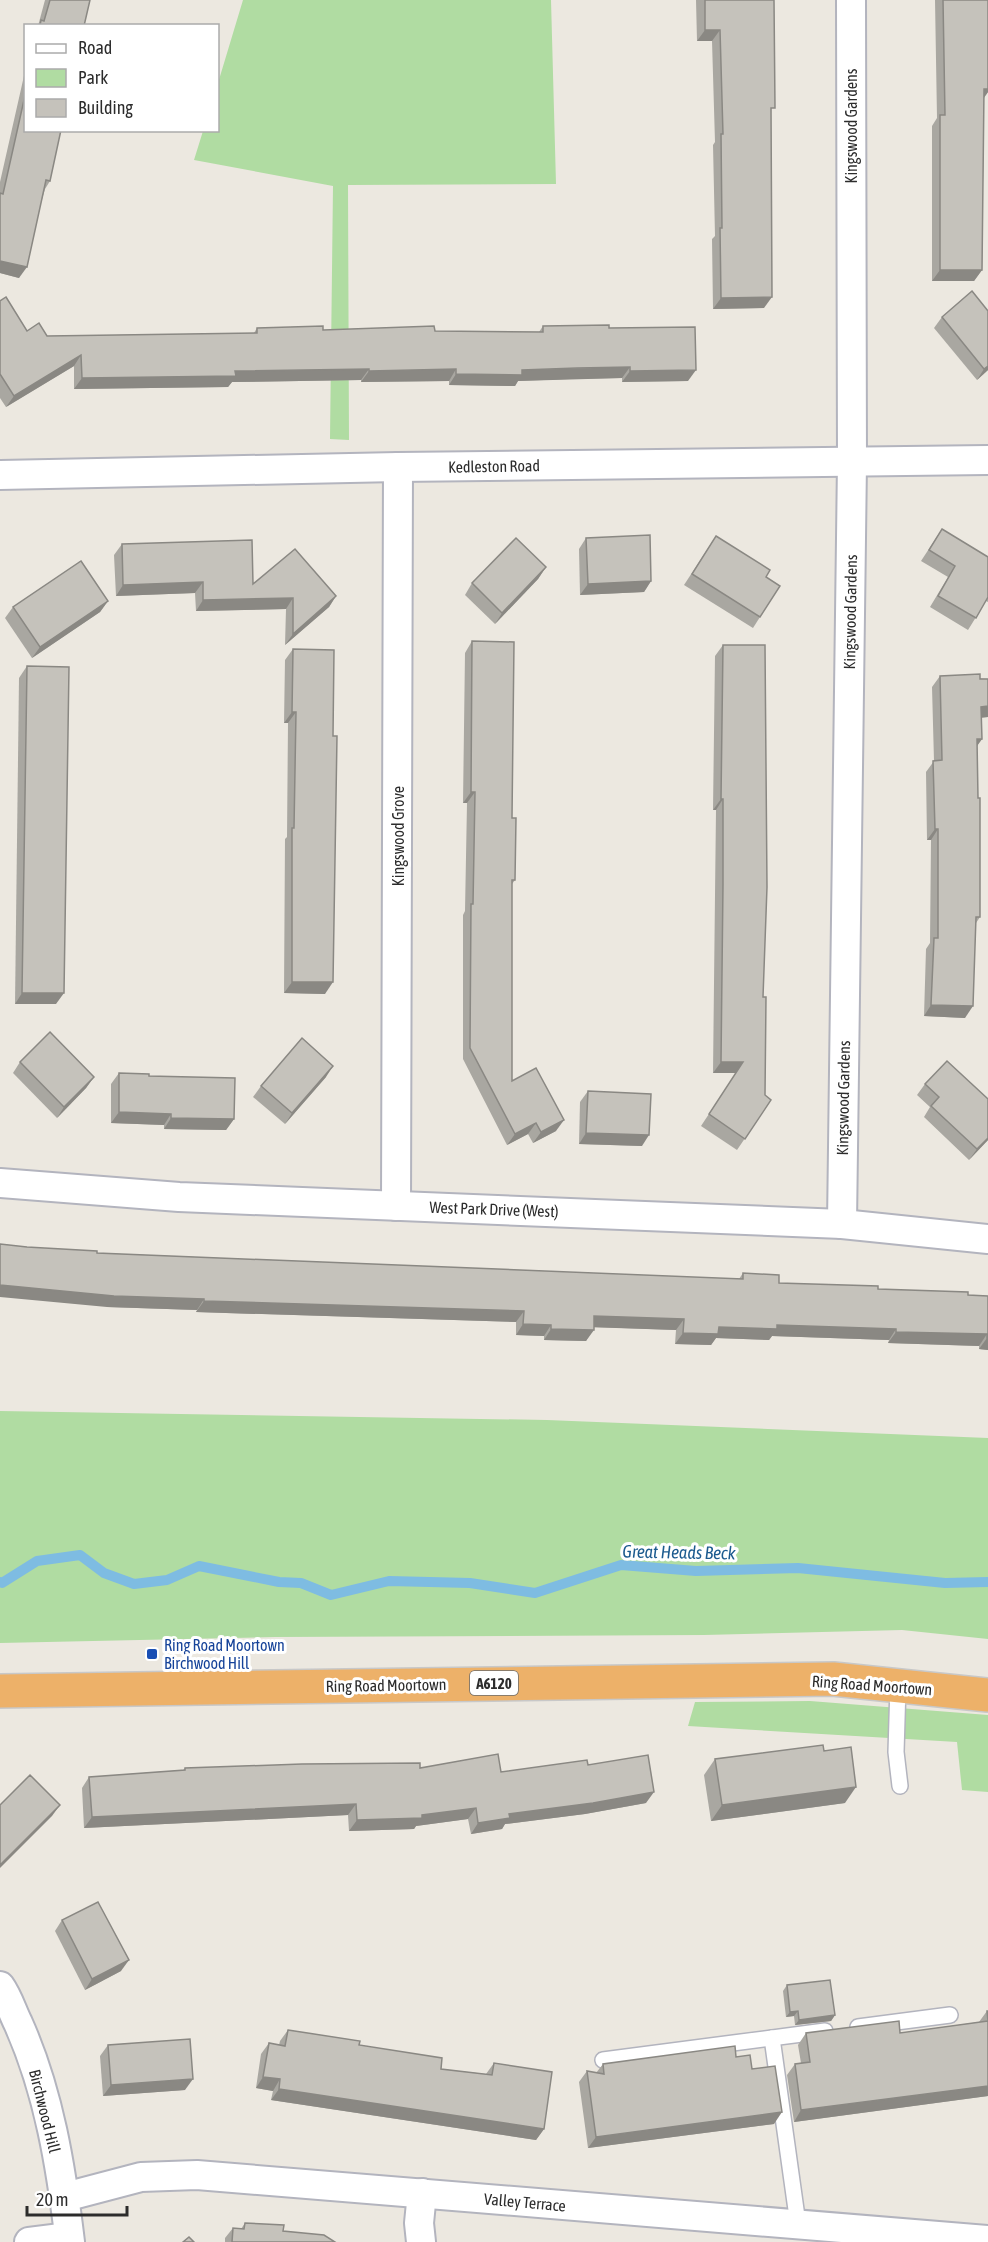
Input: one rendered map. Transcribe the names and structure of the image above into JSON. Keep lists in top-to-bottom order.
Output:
{
  "streets": {
    "highway": ["A6120", "Ring Road Moortown"],
    "street": [
      "Kingswood Gardens",
      "Kedleston Road",
      "Kingswood Grove",
      "West Park Drive (West)",
      "Birchwood Hill",
      "Valley Terrace"
    ]
  },
  "crossings": [
    ["Kingswood Gardens", "Kedleston Road"],
    ["Kingswood Gardens", "West Park Drive (West)"],
    ["Kedleston Road", "Kingswood Grove"],
    ["Kingswood Grove", "West Park Drive (West)"],
    ["Birchwood Hill", "Valley Terrace"]
  ],
  "water": ["Great Heads Beck"],
  "places": {
    "transit": ["Ring Road Moortown Birchwood Hill"]
  },
  "legend": ["Road", "Park", "Building"],
  "scale_bar": "20 m"
}
